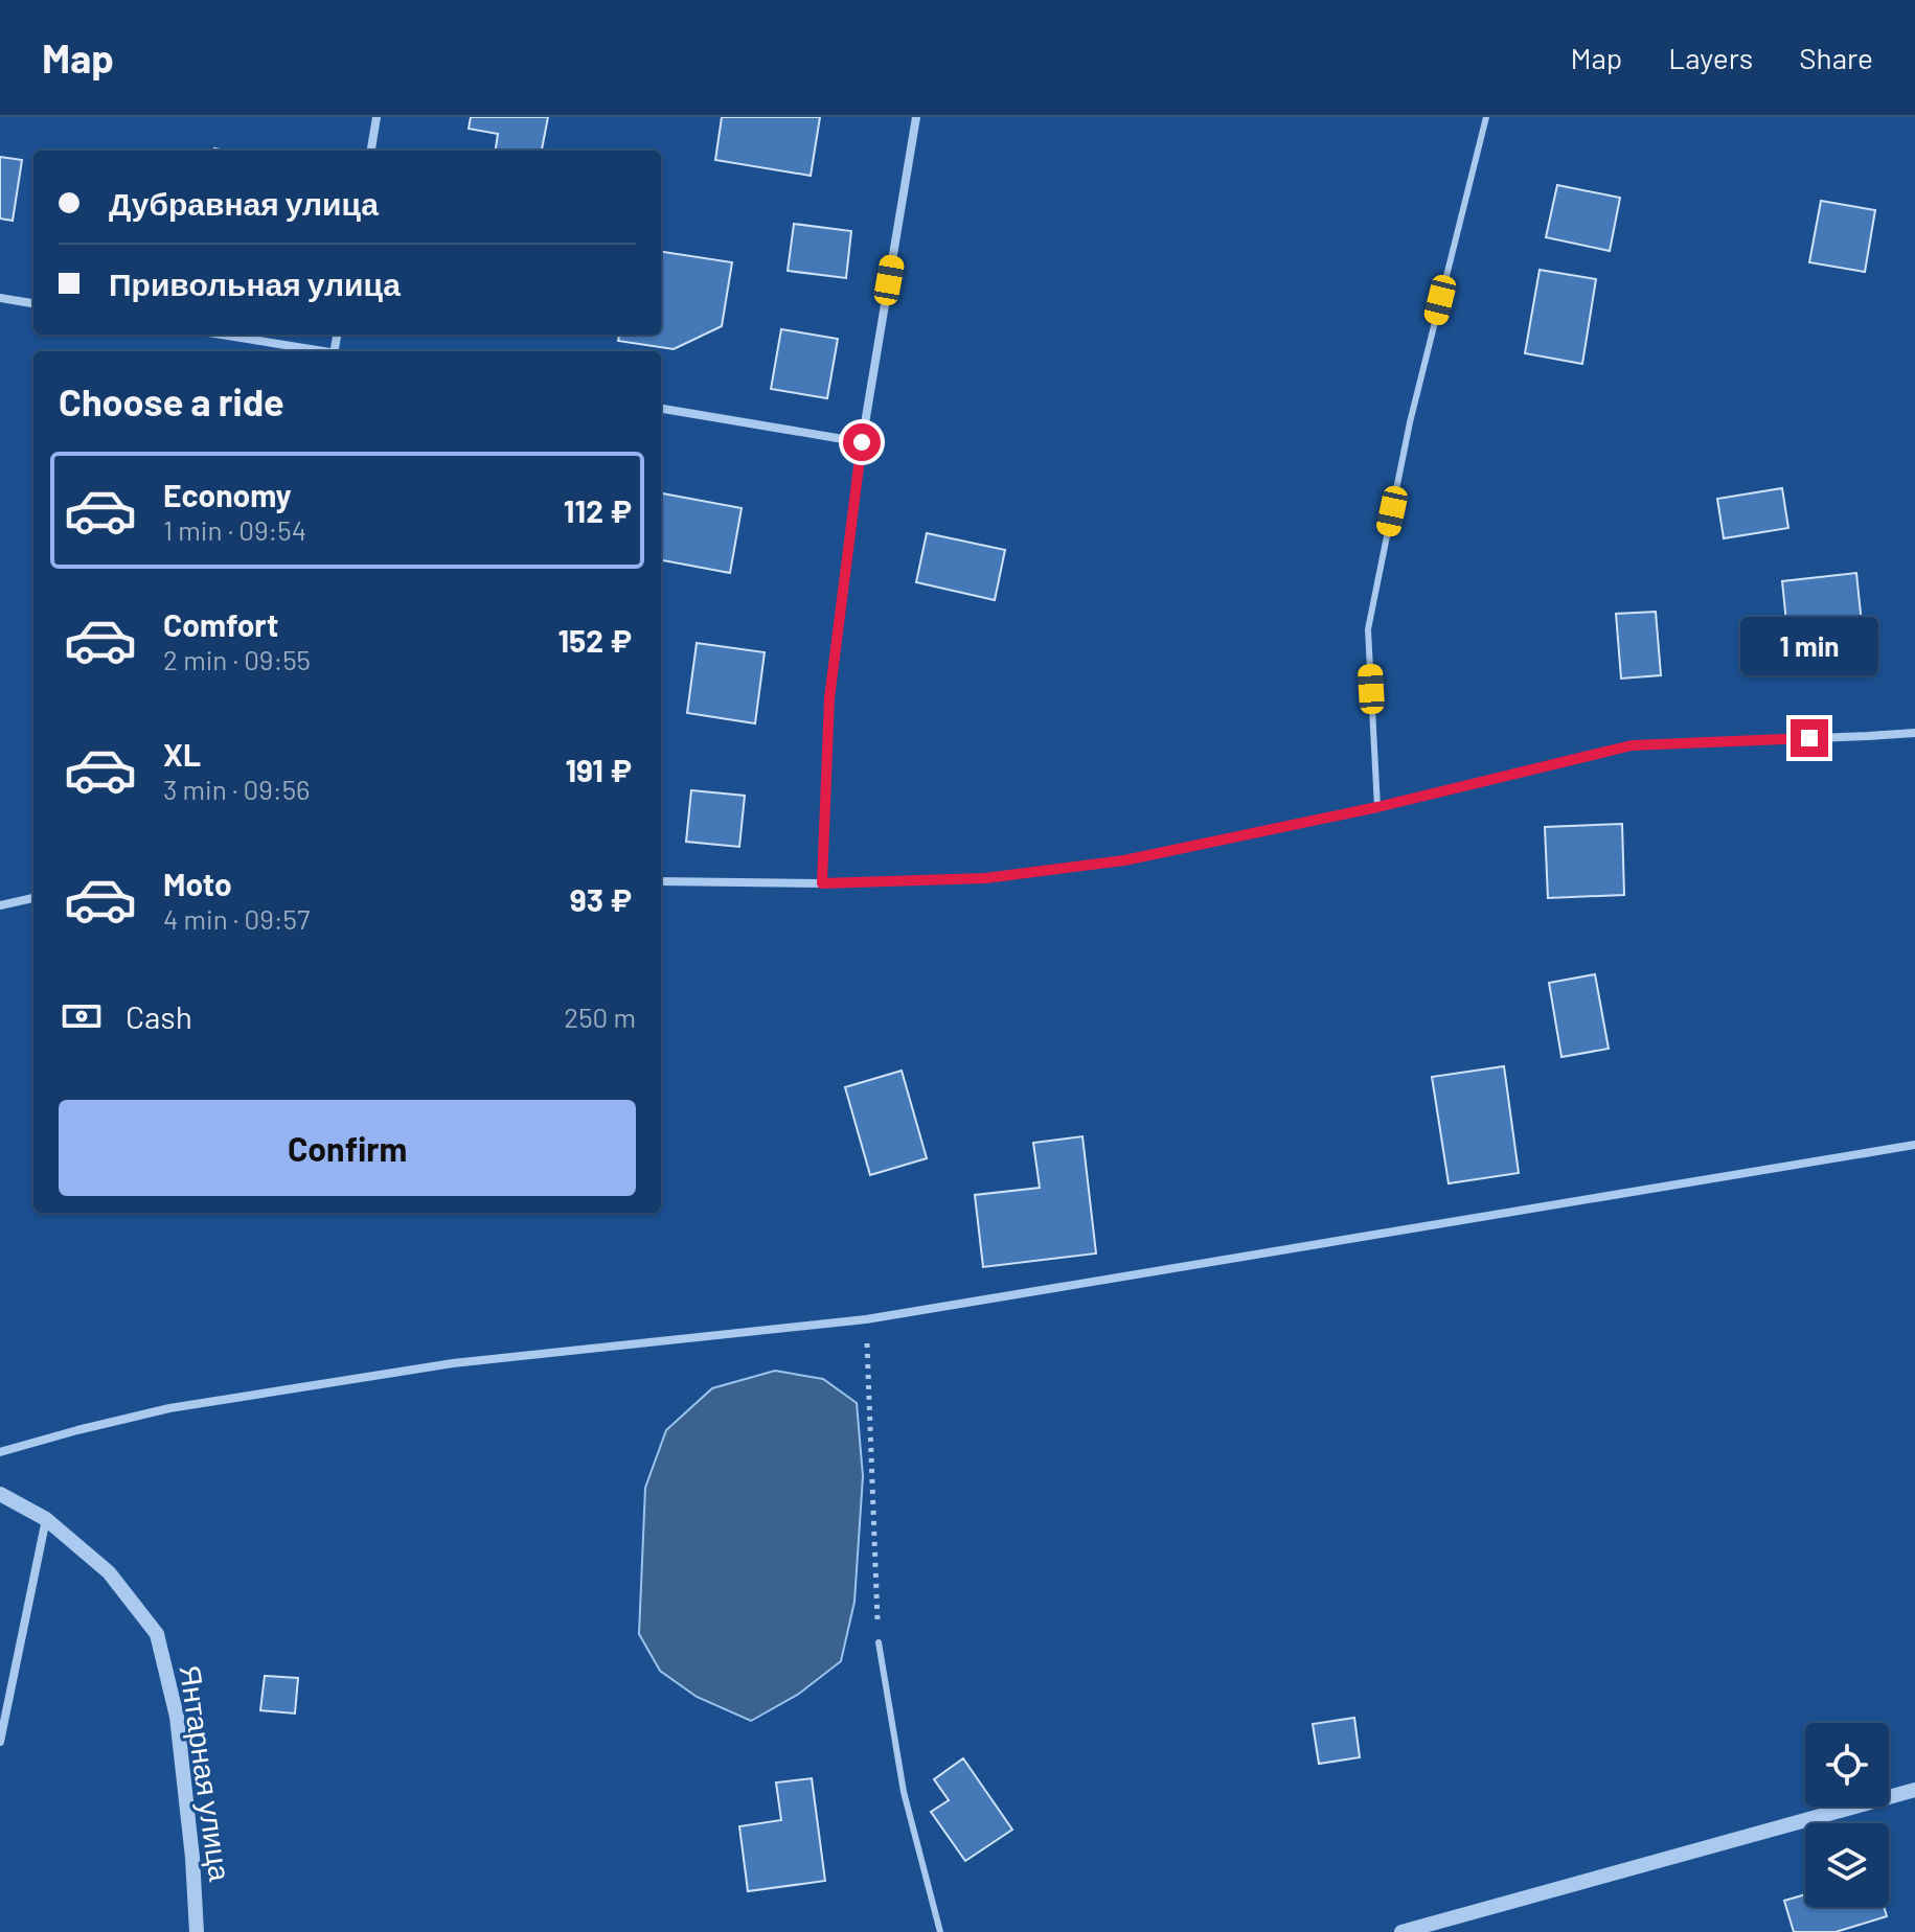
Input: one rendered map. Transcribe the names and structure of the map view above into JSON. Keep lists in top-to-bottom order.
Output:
{
  "streets": {
    "street": ["Янтарная улица"]
  },
  "page": {
    "header": "Map",
    "nav": ["Map", "Layers", "Share"],
    "banner": ["Дубравная улица", "Привольная улица"],
    "heading": "Choose a ride",
    "list": [
      {
        "name": "Economy",
        "note": "1 min · 09:54",
        "value": "112 ₽"
      },
      {
        "name": "Comfort",
        "note": "2 min · 09:55",
        "value": "152 ₽"
      },
      {
        "name": "XL",
        "note": "3 min · 09:56",
        "value": "191 ₽"
      },
      {
        "name": "Moto",
        "note": "4 min · 09:57",
        "value": "93 ₽"
      }
    ],
    "bubble": "1 min",
    "pay": ["Cash", "250 m"],
    "buttons": "Confirm"
  }
}
